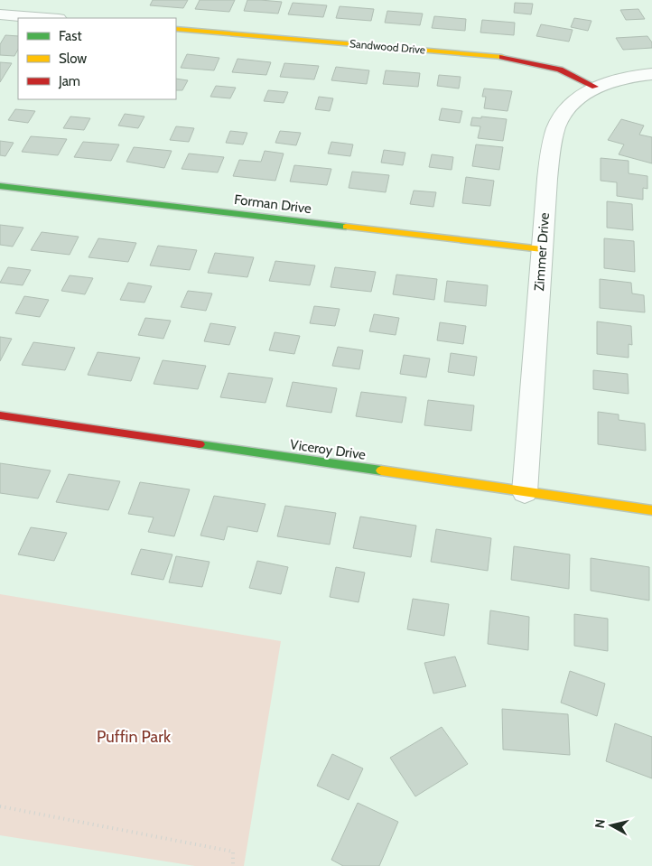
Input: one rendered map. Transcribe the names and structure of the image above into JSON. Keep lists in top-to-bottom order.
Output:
{
  "streets": {
    "street": [
      "Sandwood Drive",
      "Forman Drive",
      "Zimmer Drive",
      "Viceroy Drive"
    ]
  },
  "crossings": [
    ["Sandwood Drive", "Zimmer Drive"],
    ["Forman Drive", "Zimmer Drive"],
    ["Zimmer Drive", "Viceroy Drive"]
  ],
  "parks": ["Puffin Park"],
  "legend": ["Fast", "Slow", "Jam"],
  "north": "left"
}
